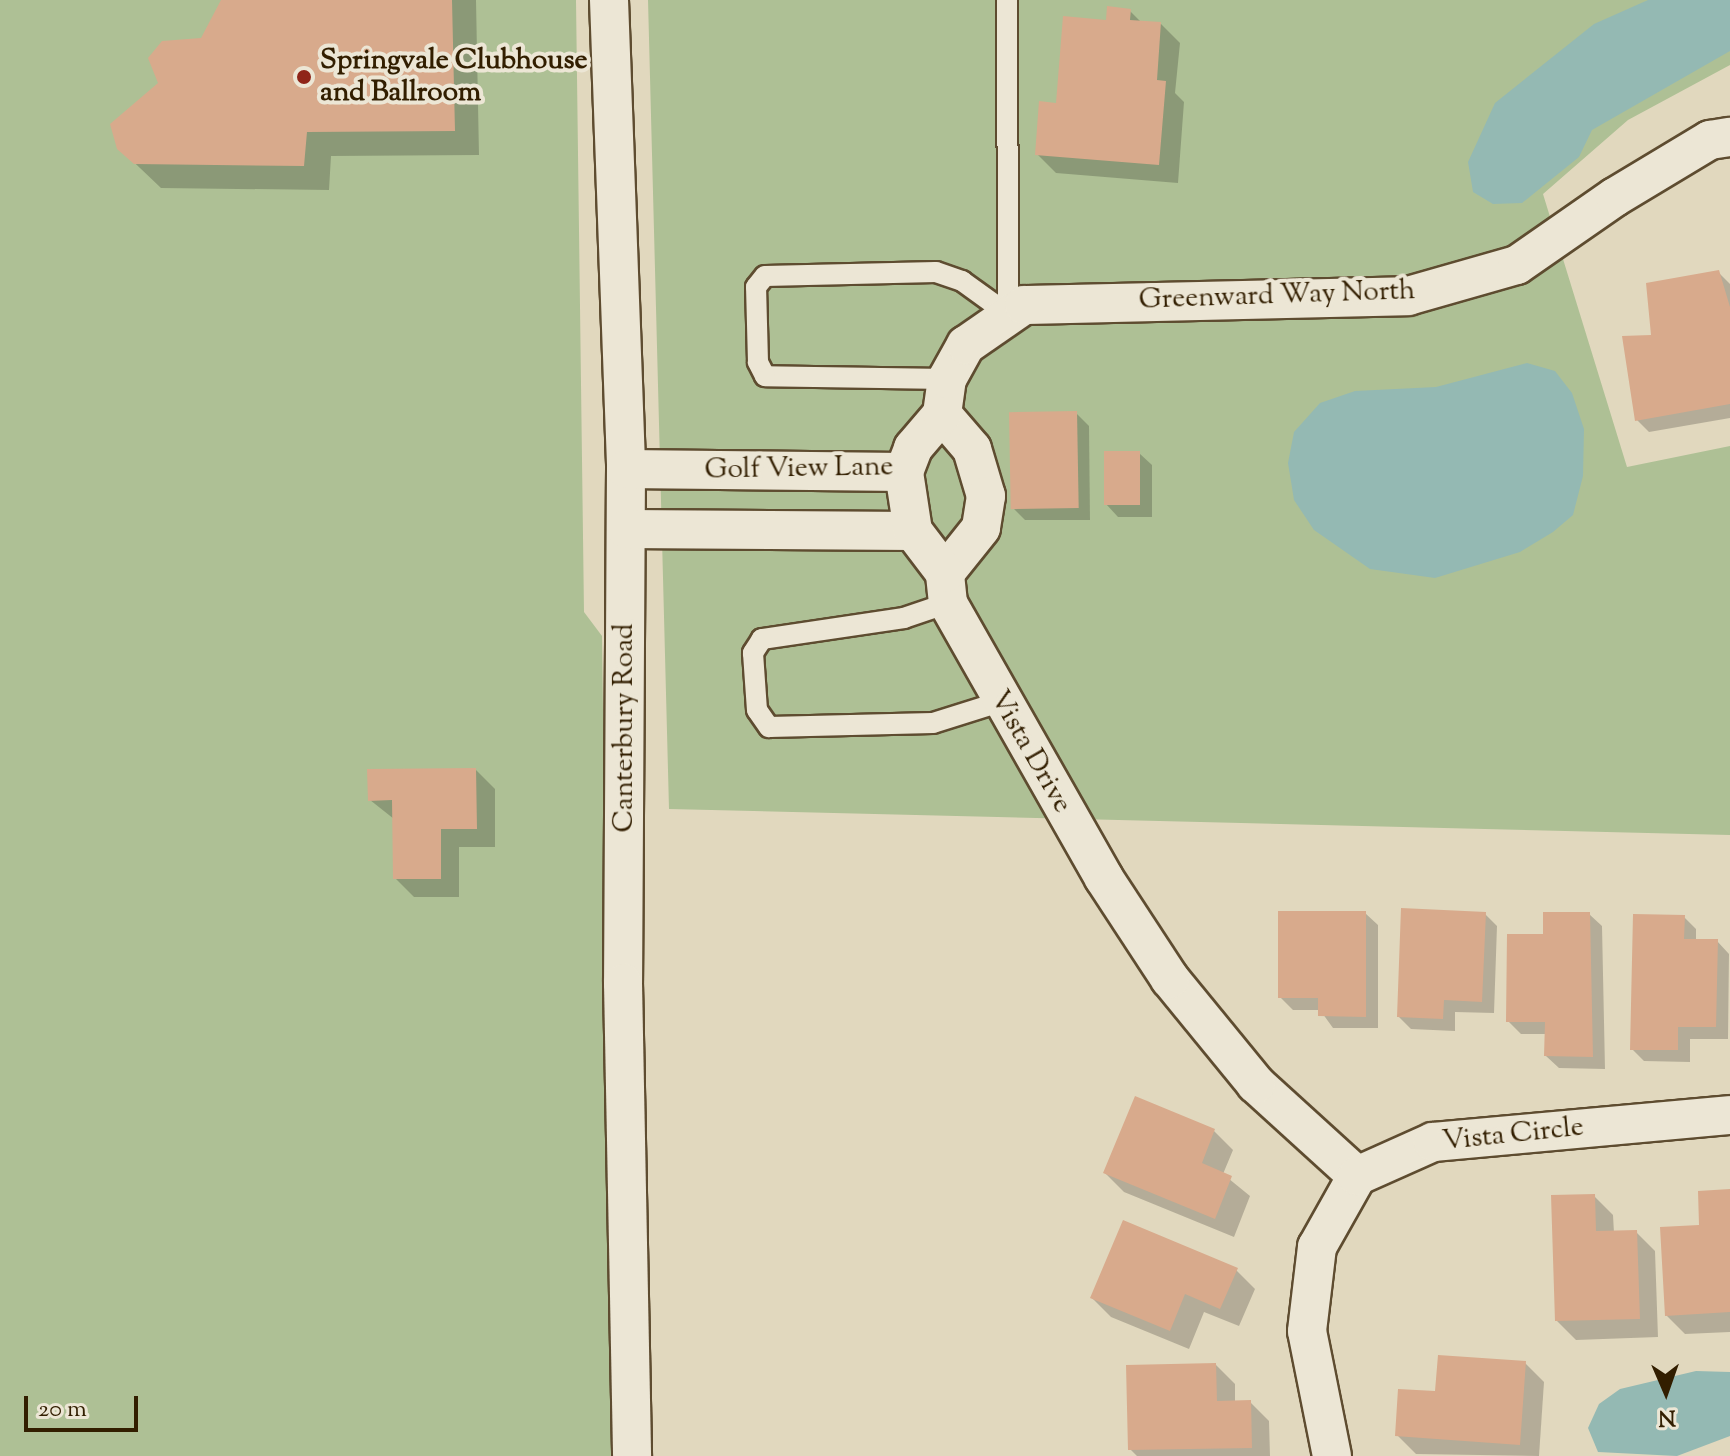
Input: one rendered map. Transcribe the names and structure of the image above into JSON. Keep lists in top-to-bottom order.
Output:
{
  "streets": {
    "street": [
      "Greenward Way North",
      "Golf View Lane",
      "Canterbury Road",
      "Vista Drive",
      "Vista Circle"
    ]
  },
  "crossings": [
    ["Greenward Way North", "Golf View Lane"],
    ["Golf View Lane", "Canterbury Road"],
    ["Vista Drive", "Vista Circle"]
  ],
  "places": ["Springvale Clubhouse and Ballroom"],
  "scale_bar": "20 m",
  "north": "bottom"
}
